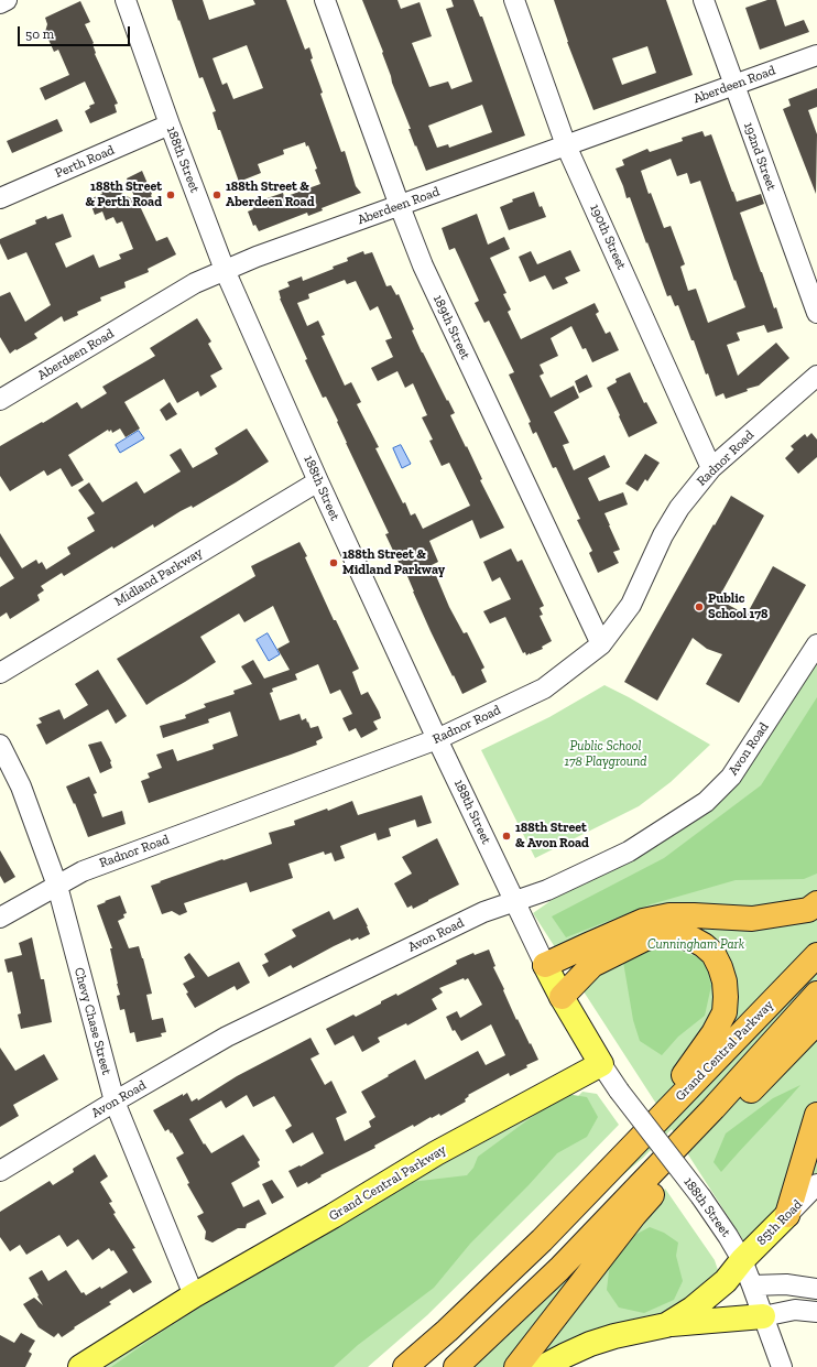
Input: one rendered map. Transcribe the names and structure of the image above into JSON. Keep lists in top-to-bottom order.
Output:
{
  "streets": {
    "highway": ["Grand Central Parkway"],
    "main road": ["85th Road"],
    "street": [
      "Aberdeen Road",
      "192nd Street",
      "188th Street",
      "Perth Road",
      "190th Street",
      "189th Street",
      "Radnor Road",
      "Midland Parkway",
      "Avon Road",
      "Chevy Chase Street"
    ]
  },
  "crossings": [
    ["Aberdeen Road", "192nd Street"],
    ["Aberdeen Road", "188th Street"],
    ["Aberdeen Road", "190th Street"],
    ["Aberdeen Road", "189th Street"],
    ["188th Street", "Perth Road"],
    ["188th Street", "Radnor Road"],
    ["188th Street", "Midland Parkway"],
    ["188th Street", "Avon Road"],
    ["188th Street", "Grand Central Parkway"],
    ["188th Street", "85th Road"],
    ["190th Street", "Radnor Road"],
    ["189th Street", "Radnor Road"],
    ["Radnor Road", "Chevy Chase Street"],
    ["Avon Road", "Chevy Chase Street"],
    ["Chevy Chase Street", "Grand Central Parkway"]
  ],
  "parks": ["Public School 178 Playground", "Cunningham Park"],
  "places": [
    "188th Street & Perth Road",
    "188th Street & Aberdeen Road",
    "188th Street & Midland Parkway",
    "Public School 178",
    "188th Street & Avon Road"
  ],
  "scale_bar": "50 m"
}
